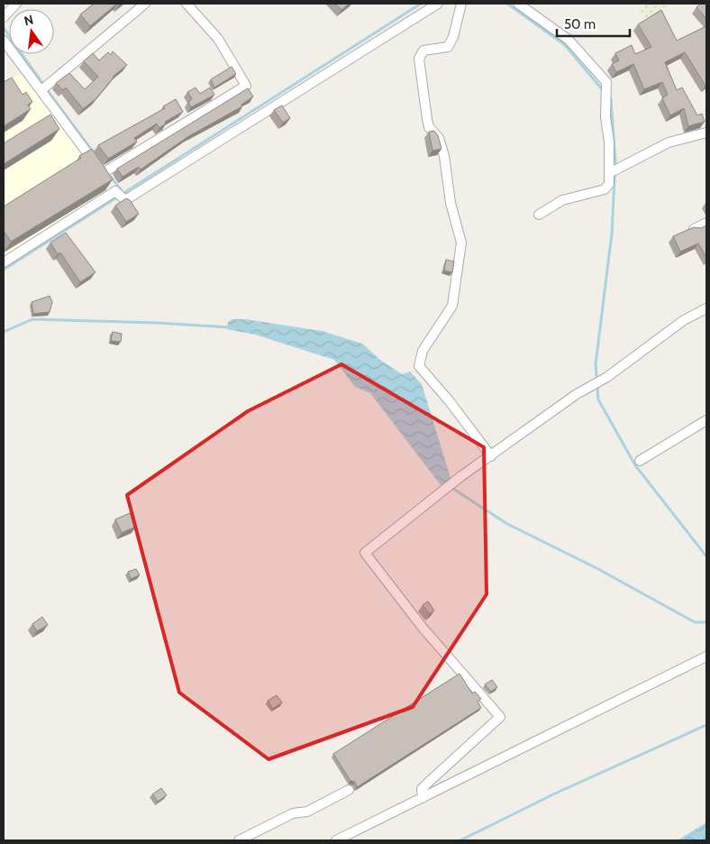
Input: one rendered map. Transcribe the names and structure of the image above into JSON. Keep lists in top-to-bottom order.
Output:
{
  "scale_bar": "50 m",
  "north": "top"
}
